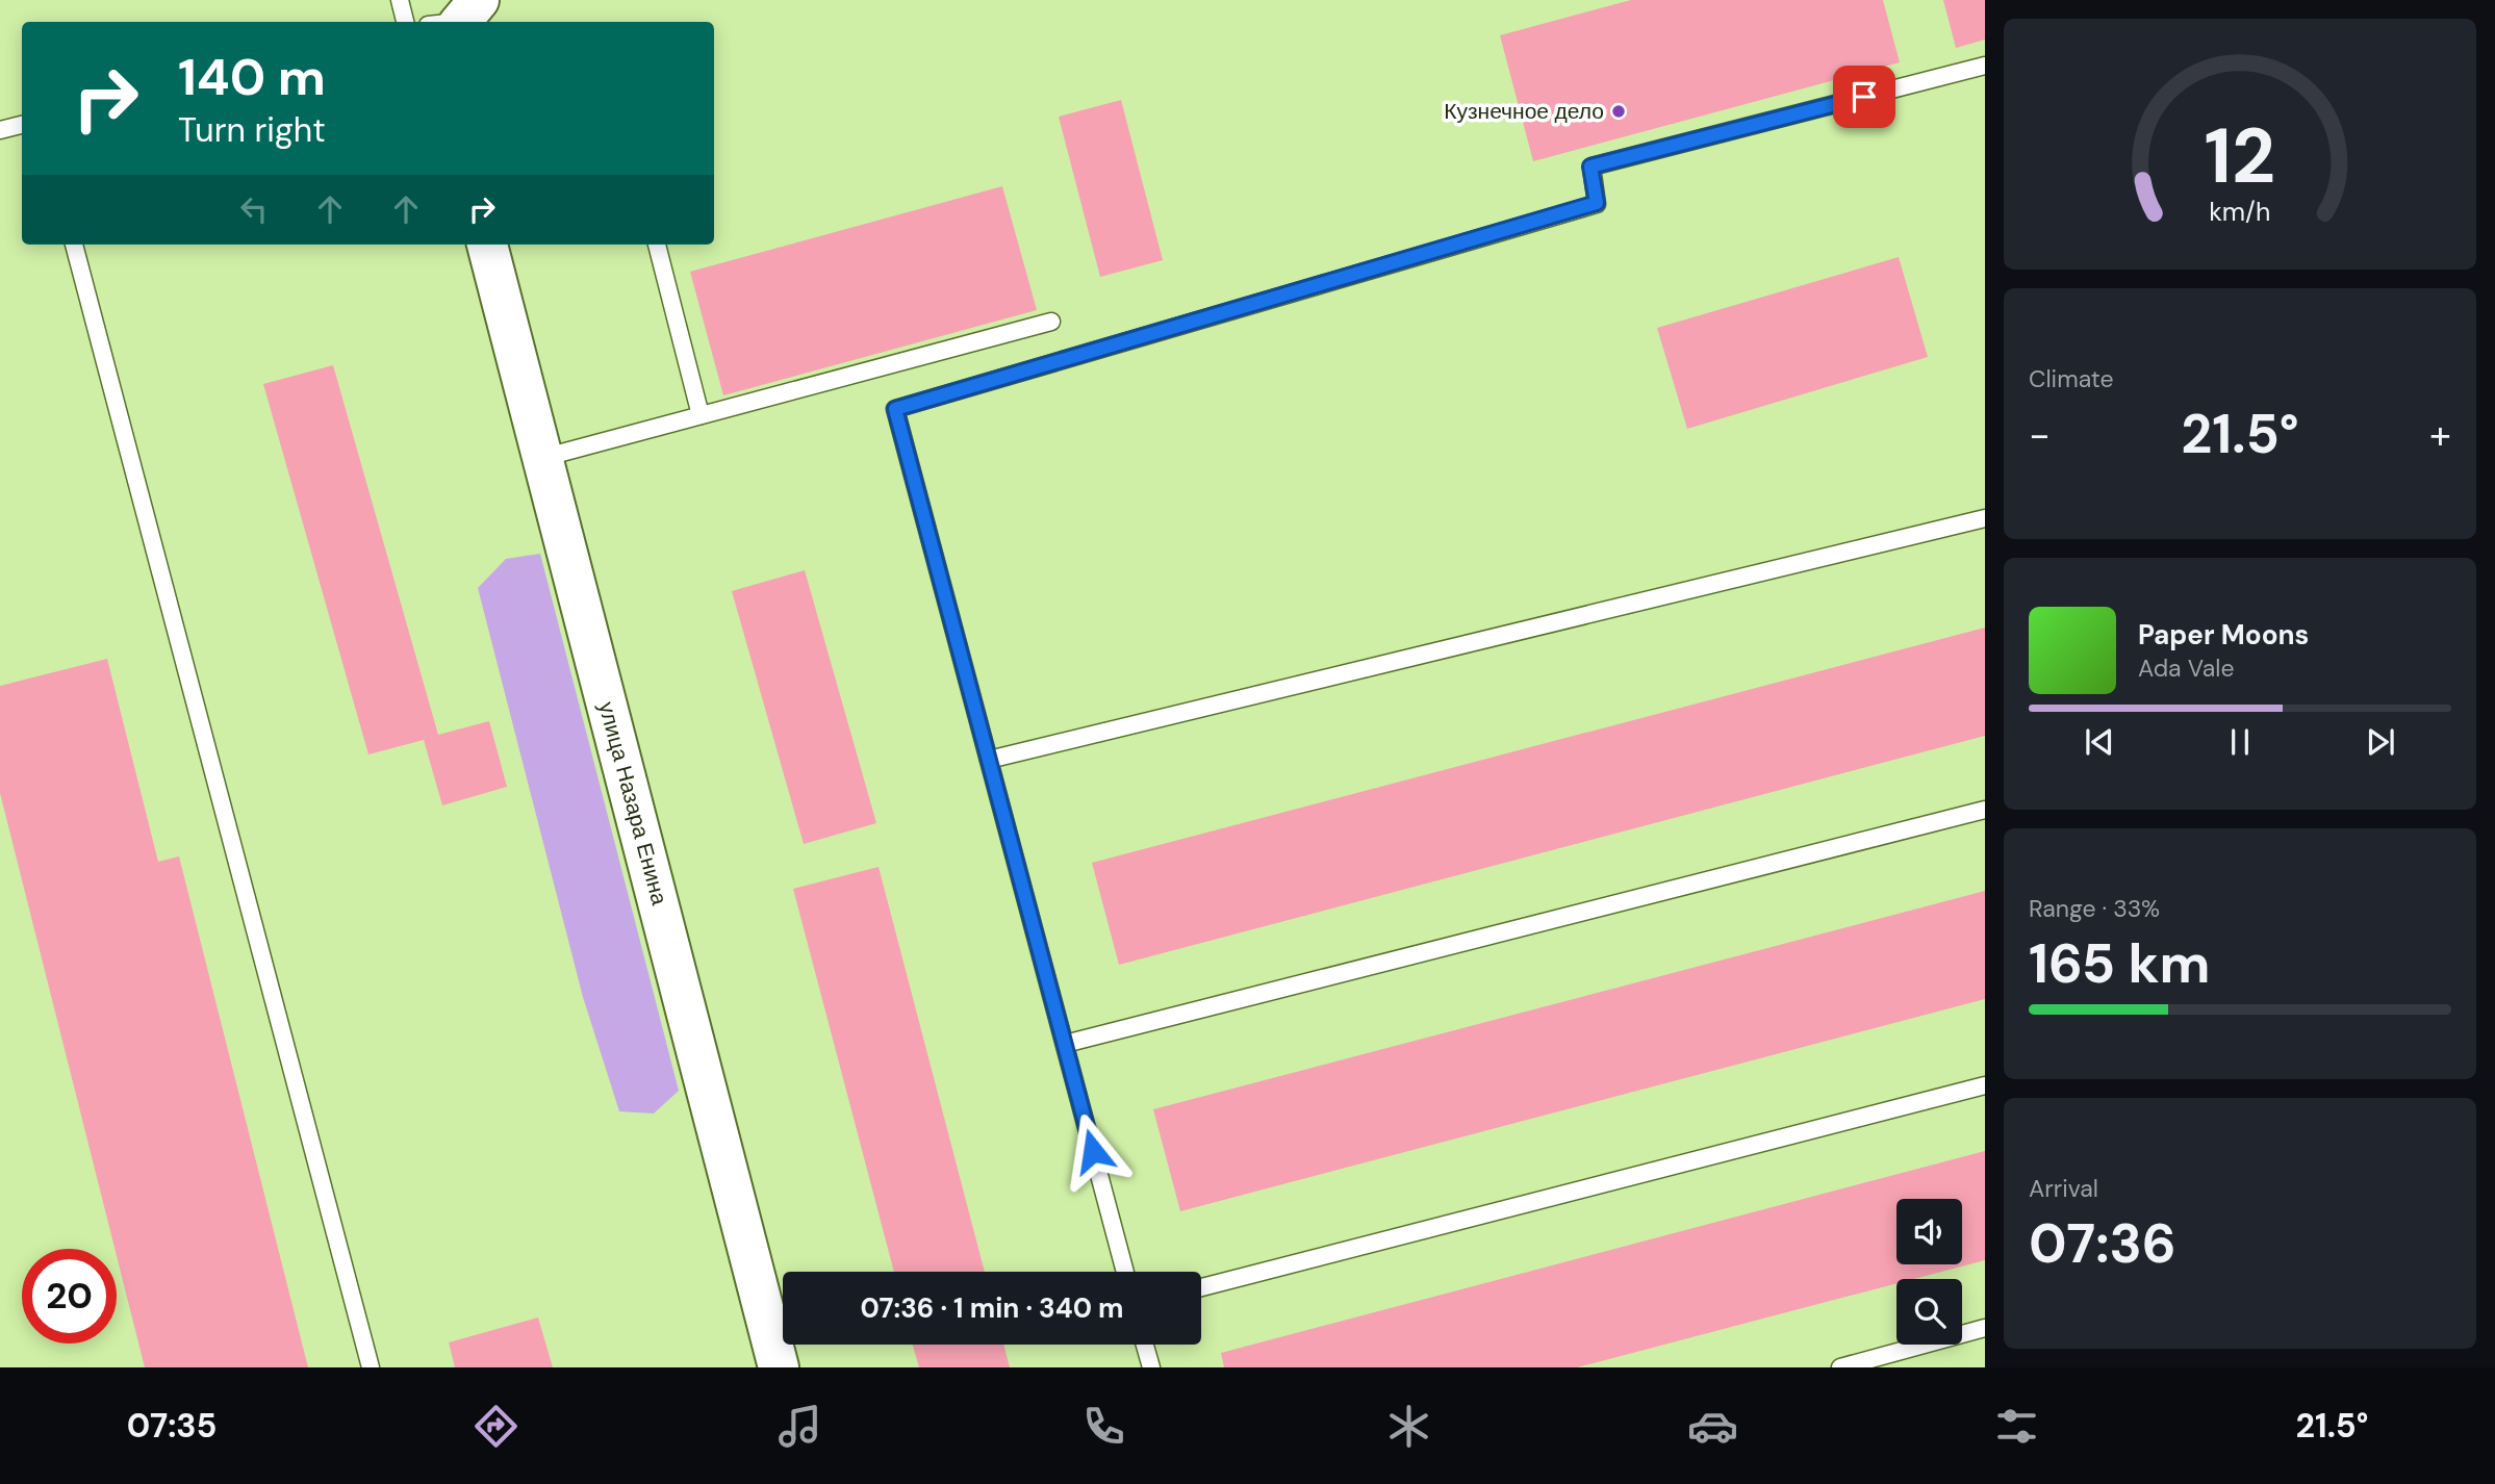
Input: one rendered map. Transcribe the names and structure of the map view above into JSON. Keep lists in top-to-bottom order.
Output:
{
  "streets": {
    "main road": ["улица Назара Енина"]
  },
  "places": ["Кузнечное дело"],
  "page": {
    "turn": ["140 m", "Turn right"],
    "tile": [
      "Climate",
      ["Range · 33%", "165 km"],
      ["Arrival", "07:36"]
    ],
    "heat": ["−", "21.5°", "+"],
    "song": ["Paper Moons", "Ada Vale"],
    "limit": "20",
    "trip": "07:36 · 1 min · 340 m",
    "tabs": ["07:35", "21.5°"],
    "gauge": ["12", "km/h"]
  }
}
